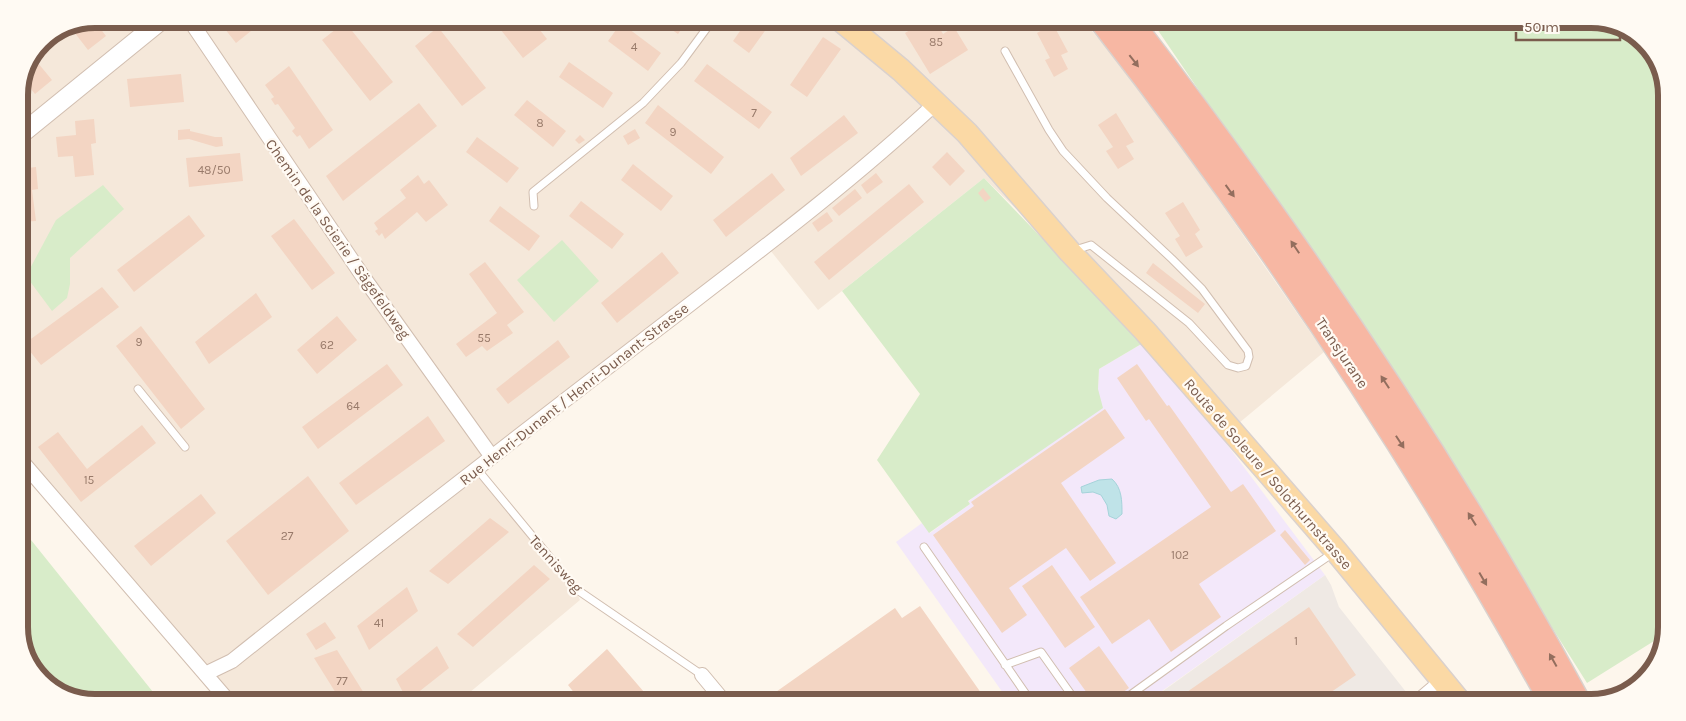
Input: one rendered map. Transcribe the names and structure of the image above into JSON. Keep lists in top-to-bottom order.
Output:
{
  "streets": {
    "highway": ["Transjurane"],
    "main road": ["Route de Soleure / Solothurnstrasse"],
    "street": ["Chemin de la Scierie / Sägefeldweg", "Rue Henri-Dunant / Henri-Dunant-Strasse"],
    "lane": ["Tennisweg"]
  },
  "crossings": [
    ["Chemin de la Scierie / Sägefeldweg", "Rue Henri-Dunant / Henri-Dunant-Strasse"],
    ["Rue Henri-Dunant / Henri-Dunant-Strasse", "Route de Soleure / Solothurnstrasse"],
    ["Rue Henri-Dunant / Henri-Dunant-Strasse", "Tennisweg"]
  ],
  "house_numbers": [
    "85",
    "4",
    "7",
    "8",
    "9",
    "48/50",
    "55",
    "9",
    "62",
    "64",
    "15",
    "27",
    "102",
    "41",
    "1",
    "77"
  ],
  "scale_bar": "50 m"
}
